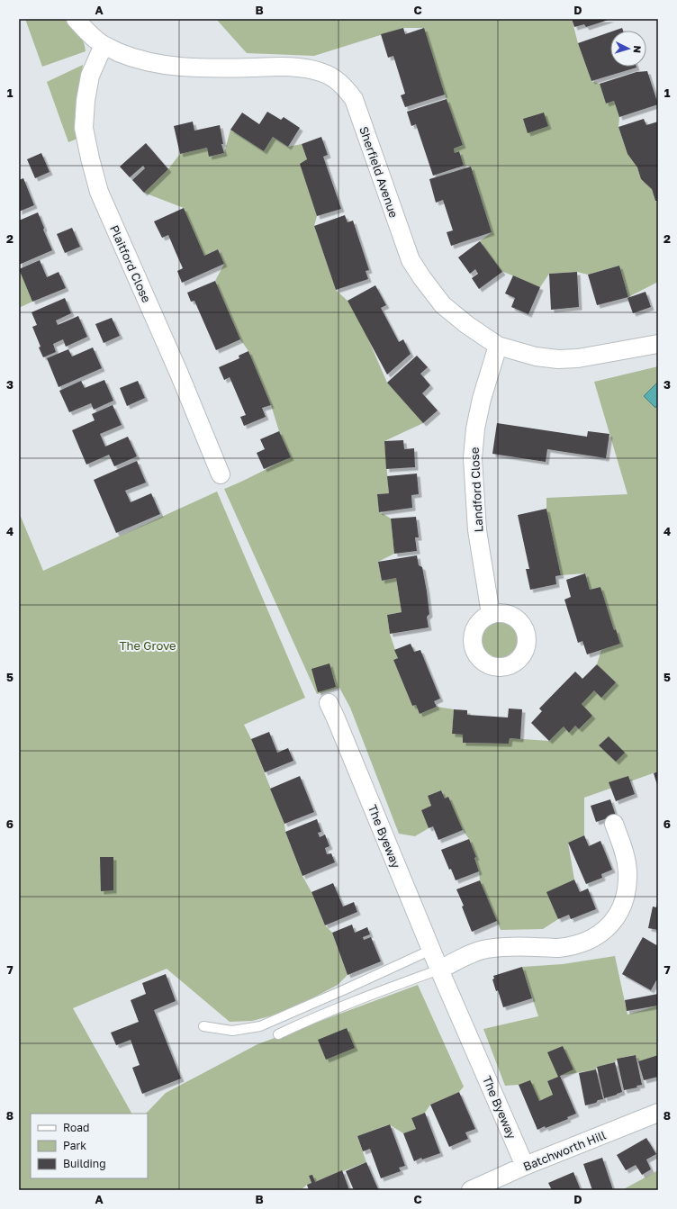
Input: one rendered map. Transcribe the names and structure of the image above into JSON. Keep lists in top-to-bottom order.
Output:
{
  "streets": {
    "street": [
      "Sherfield Avenue",
      "Plaitford Close",
      "Landford Close",
      "The Byeway",
      "Batchworth Hill"
    ]
  },
  "crossings": [
    ["Sherfield Avenue", "Plaitford Close"],
    ["Sherfield Avenue", "Landford Close"],
    ["The Byeway", "Batchworth Hill"]
  ],
  "parks": ["The Grove"],
  "legend": ["Road", "Park", "Building"],
  "north": "right",
  "grid": {
    "columns": [
      "A",
      "B",
      "C",
      "D"
    ],
    "rows": [
      "1",
      "2",
      "3",
      "4",
      "5",
      "6",
      "7",
      "8"
    ]
  }
}
